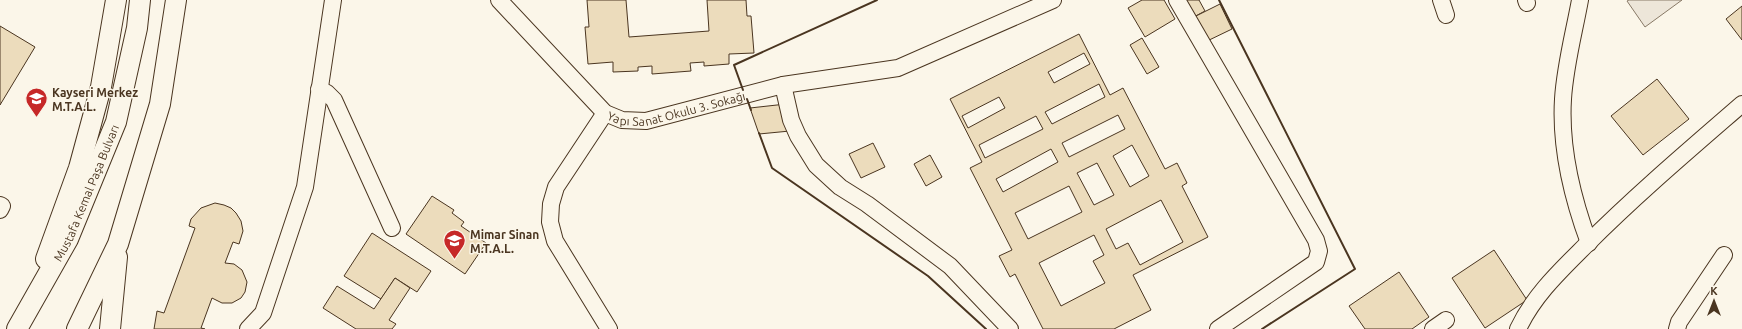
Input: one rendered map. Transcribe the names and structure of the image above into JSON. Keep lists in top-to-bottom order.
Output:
{
  "streets": {
    "main road": ["Mustafa Kemal Paşa Bulvarı"],
    "street": ["Yapı Sanat Okulu 3. Sokağı"]
  },
  "places": {
    "school or university": ["Kayseri Merkez M.T.A.L.", "Mimar Sinan M.T.A.L."]
  },
  "north": "top"
}
